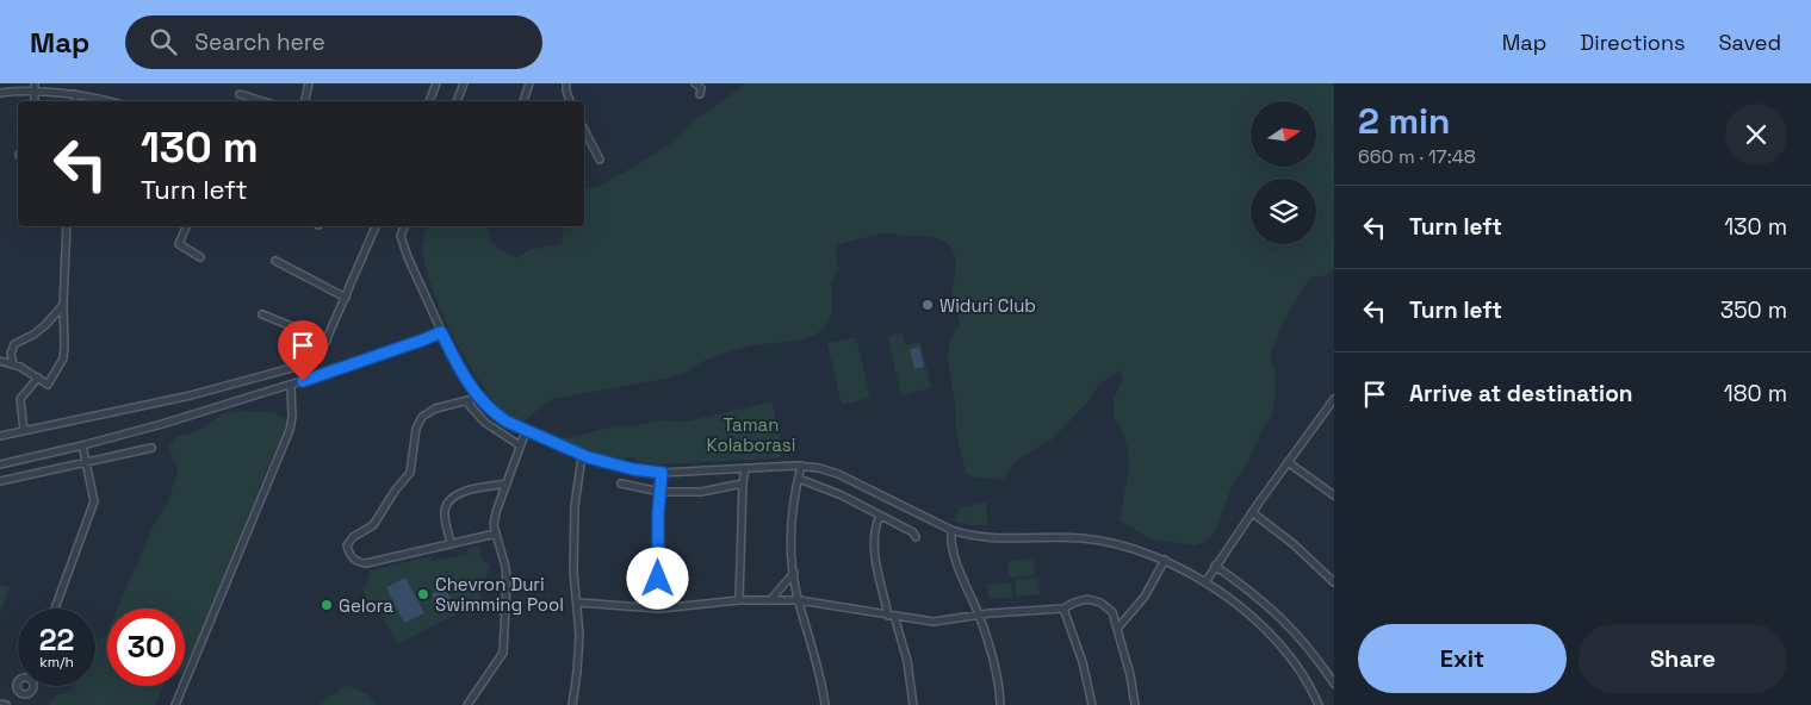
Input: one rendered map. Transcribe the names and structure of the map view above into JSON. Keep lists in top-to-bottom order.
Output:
{
  "parks": ["Taman Kolaborasi"],
  "places": ["Widuri Club", "Chevron Duri Swimming Pool", "Gelora"],
  "north": "right",
  "page": {
    "header": "Map",
    "search": "Search here",
    "nav": ["Map", "Directions", "Saved"],
    "heading": ["2 min", "660 m · 17:48"],
    "turn": ["130 m", "Turn left"],
    "list": [
      {
        "name": "Turn left",
        "value": "130 m"
      },
      {
        "name": "Turn left",
        "value": "350 m"
      },
      {
        "name": "Arrive at destination",
        "value": "180 m"
      }
    ],
    "speed": "22 km/h",
    "limit": "30",
    "buttons": ["Exit", "Share"]
  }
}
